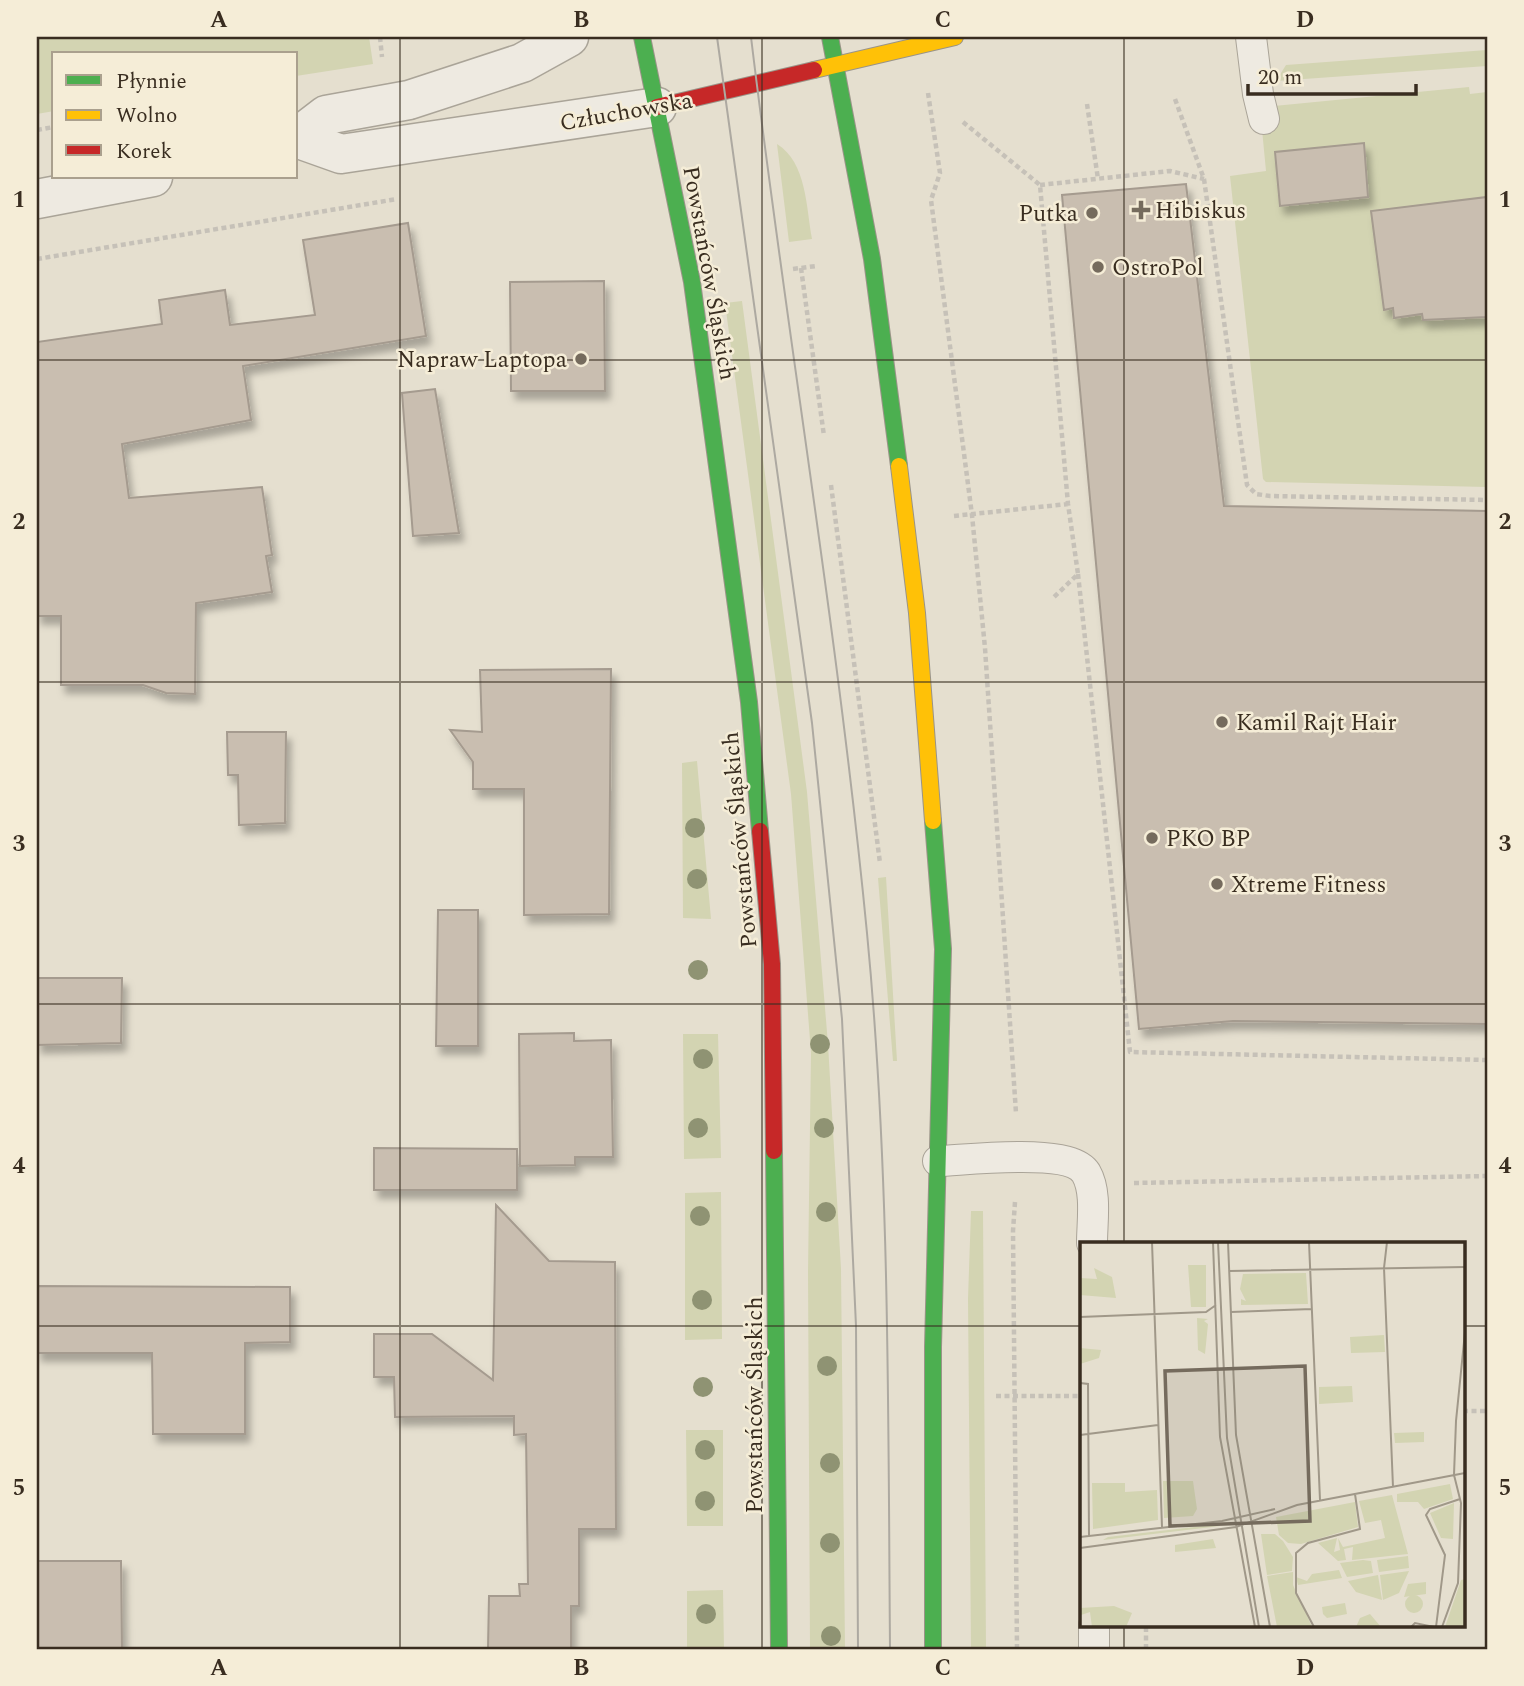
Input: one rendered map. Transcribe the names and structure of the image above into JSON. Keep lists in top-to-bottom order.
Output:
{
  "streets": {
    "main road": ["Człuchowska", "Powstańców Śląskich"]
  },
  "crossings": [
    ["Człuchowska", "Powstańców Śląskich"]
  ],
  "places": {
    "health": ["Hibiskus"],
    "other": [
      "Putka",
      "OstroPol",
      "Napraw Laptopa",
      "Kamil Rajt Hair",
      "PKO BP",
      "Xtreme Fitness"
    ]
  },
  "legend": ["Płynnie", "Wolno", "Korek"],
  "scale_bar": "20 m",
  "grid": {
    "columns": [
      "A",
      "B",
      "C",
      "D"
    ],
    "rows": [
      "1",
      "2",
      "3",
      "4",
      "5"
    ]
  }
}
